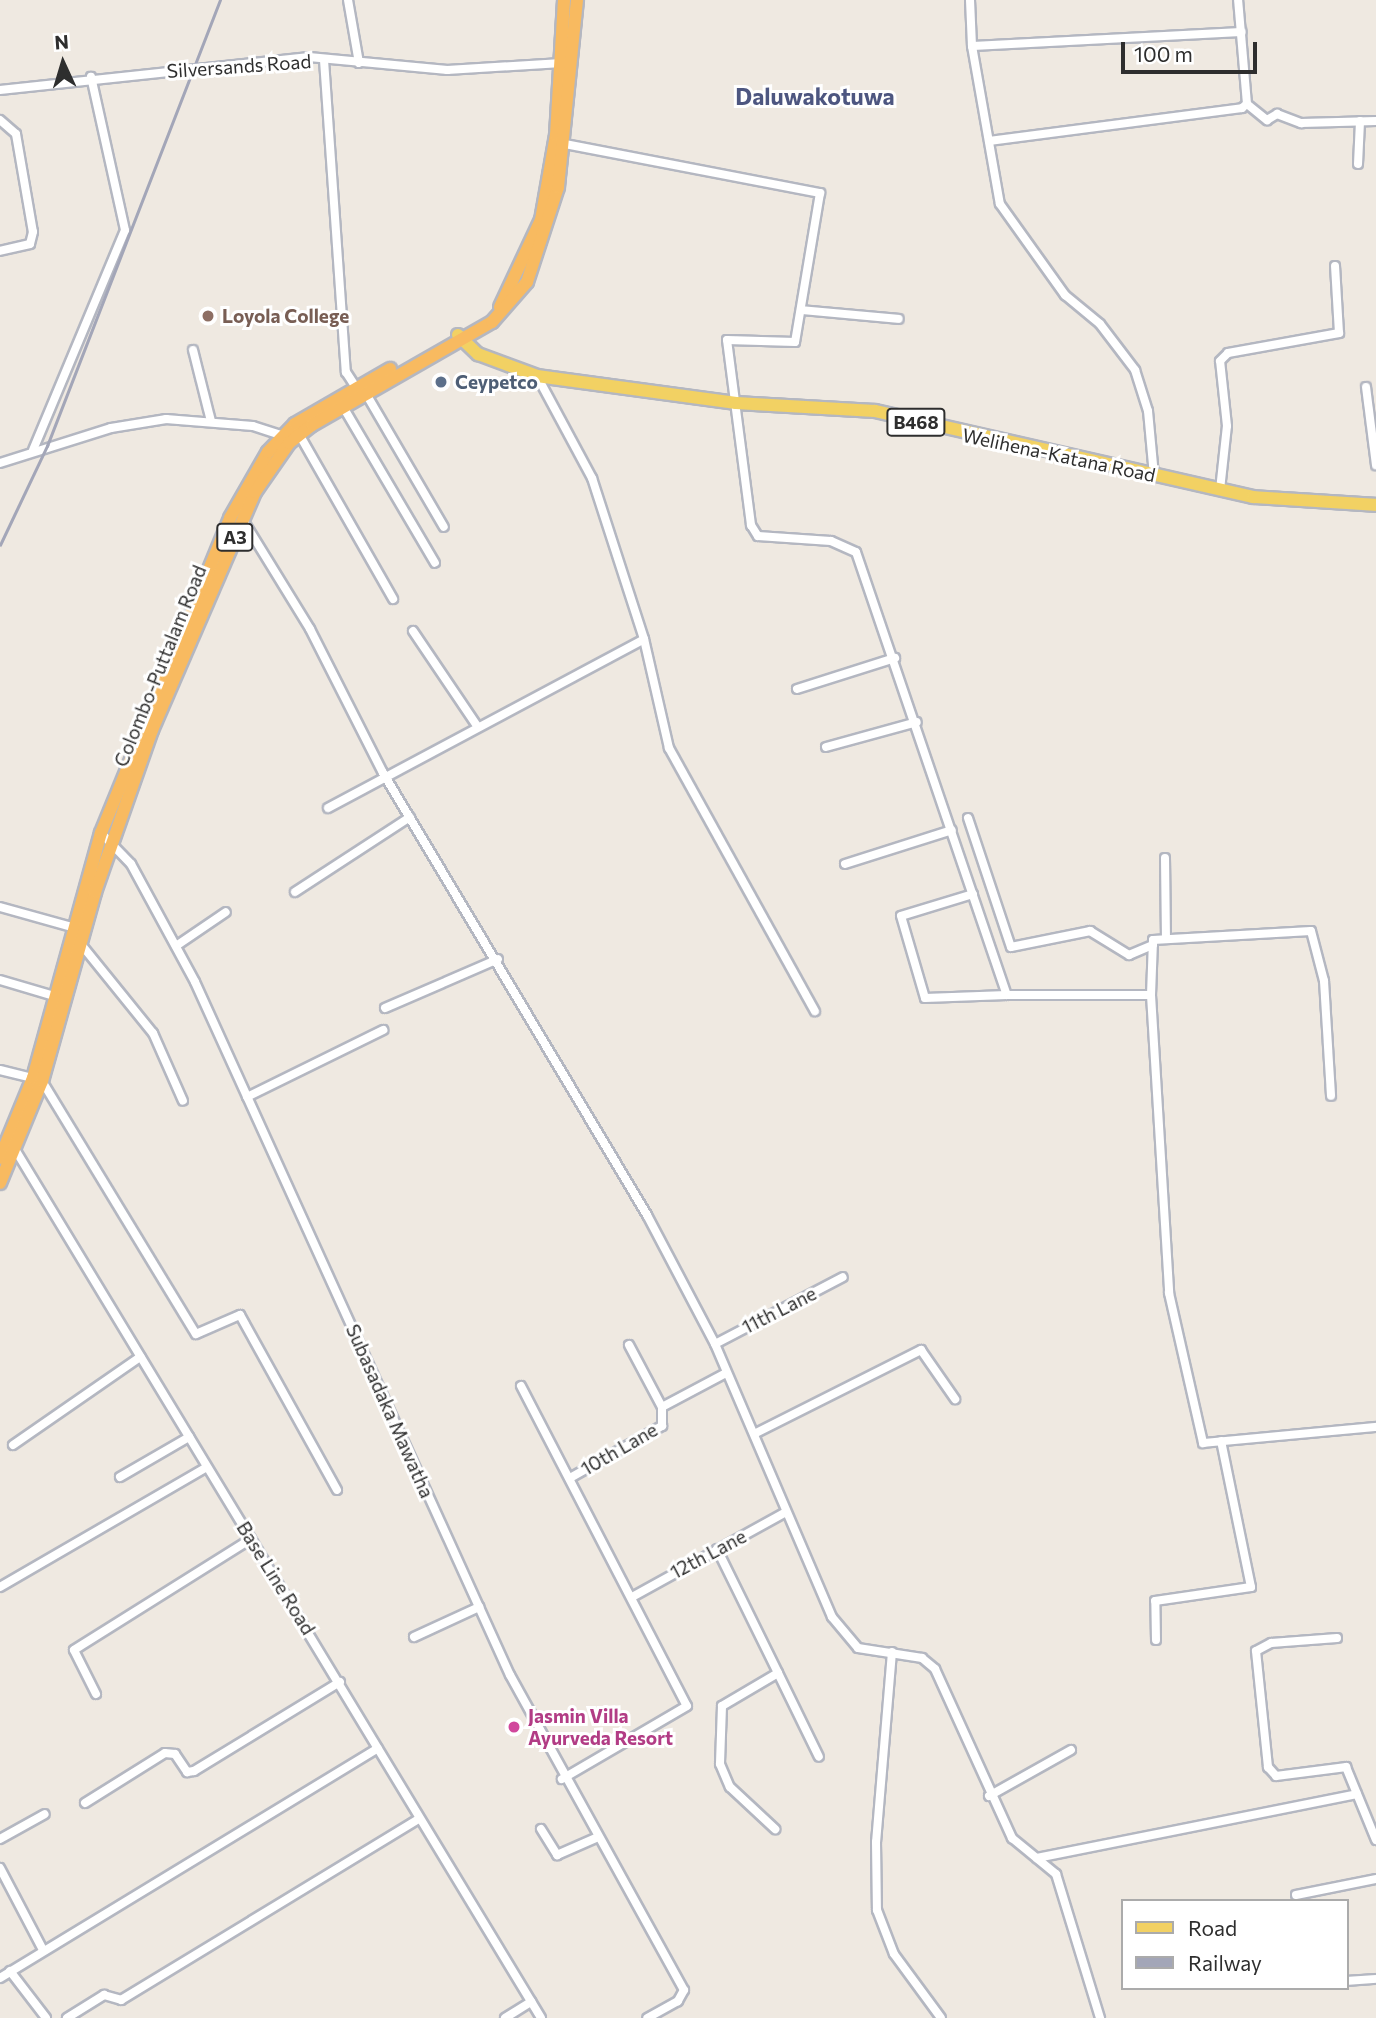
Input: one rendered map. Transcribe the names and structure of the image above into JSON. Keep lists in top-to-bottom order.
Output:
{
  "streets": {
    "highway": ["A3", "Colombo-Puttalam Road"],
    "main road": ["B468", "Welihena-Katana Road"],
    "street": [
      "Silversands Road",
      "11th Lane",
      "Subasadaka Mawatha",
      "10th Lane",
      "12th Lane",
      "Base Line Road"
    ]
  },
  "crossings": [
    ["Silversands Road", "Colombo-Puttalam Road"],
    ["Welihena-Katana Road", "Colombo-Puttalam Road"],
    ["Colombo-Puttalam Road", "Subasadaka Mawatha"],
    ["Colombo-Puttalam Road", "Base Line Road"]
  ],
  "districts": ["Daluwakotuwa"],
  "places": ["Loyola College", "Ceypetco", "Jasmin Villa Ayurveda Resort"],
  "legend": ["Road", "Railway"],
  "scale_bar": "100 m",
  "north": "top"
}
